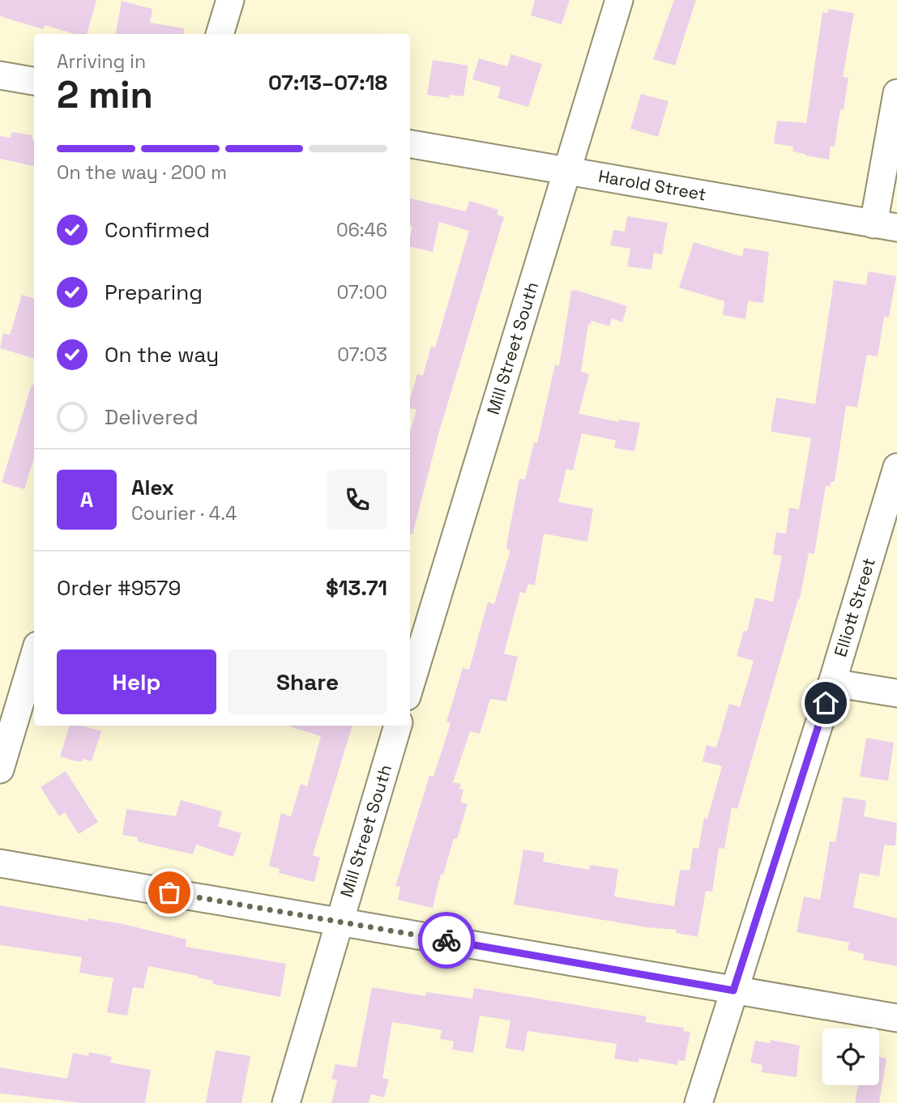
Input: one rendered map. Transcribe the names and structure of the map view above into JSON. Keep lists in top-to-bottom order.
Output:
{
  "streets": {
    "street": ["Harold Street", "Mill Street South", "Elliott Street"]
  },
  "crossings": [
    ["Harold Street", "Mill Street South"]
  ],
  "page": {
    "heading": ["2 min", "Arriving in", "07:13–07:18"],
    "panel": [
      "Alex",
      "Courier · 4.4",
      "Order #9579",
      "$13.71"
    ],
    "bar": "On the way · 200 m",
    "list": [
      ["Confirmed", "06:46"],
      ["Preparing", "07:00"],
      ["On the way", "07:03"],
      "Delivered"
    ],
    "round": "A",
    "buttons": ["Help", "Share"]
  }
}
